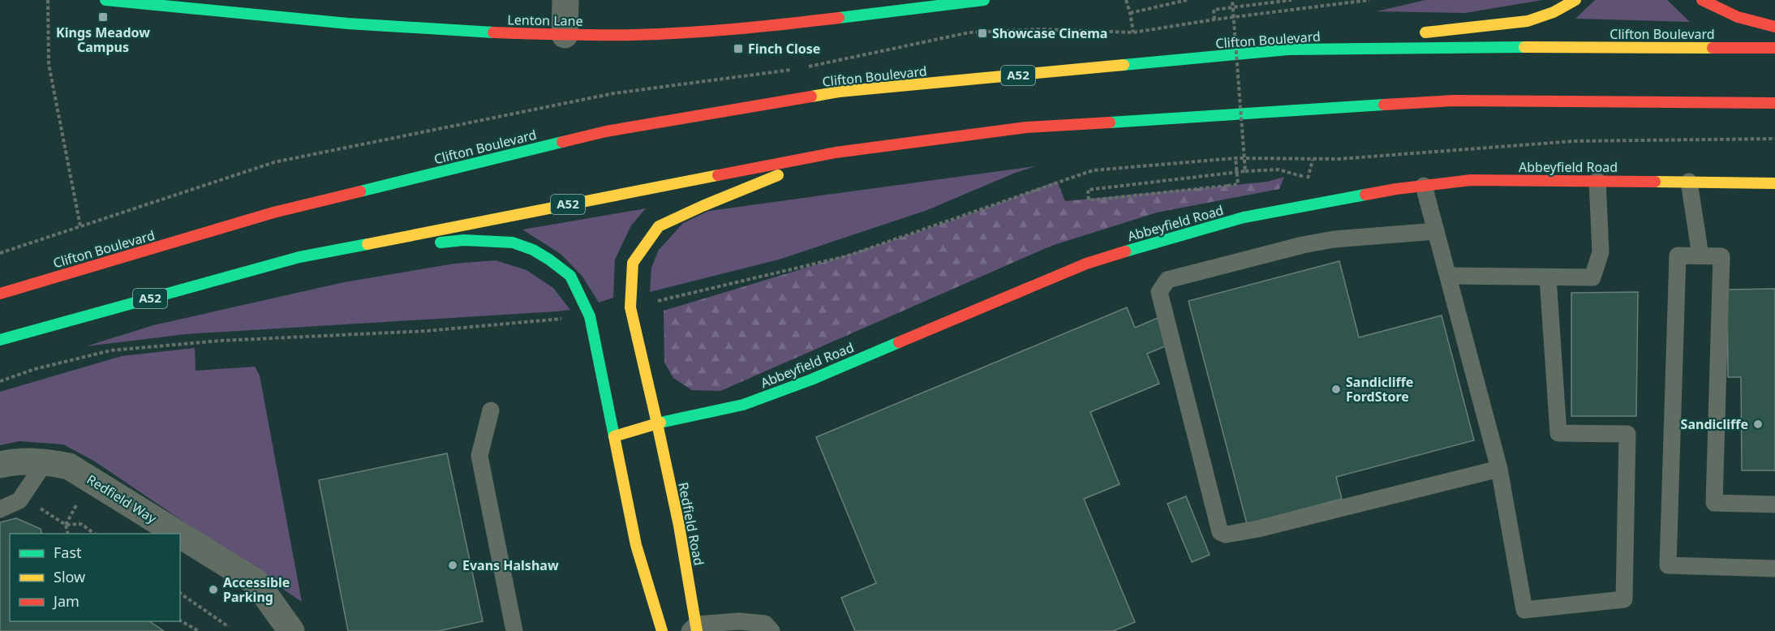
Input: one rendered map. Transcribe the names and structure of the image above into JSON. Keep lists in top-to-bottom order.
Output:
{
  "streets": {
    "main road": [
      "Lenton Lane",
      "Clifton Boulevard",
      "A52",
      "Abbeyfield Road",
      "Redfield Road"
    ],
    "street": ["Redfield Way"]
  },
  "crossings": [
    ["A52", "Redfield Road"],
    ["Abbeyfield Road", "Redfield Road"]
  ],
  "places": {
    "transit": ["Kings Meadow Campus", "Showcase Cinema", "Finch Close"],
    "other": [
      "Sandicliffe FordStore",
      "Sandicliffe",
      "Evans Halshaw",
      "Accessible Parking"
    ]
  },
  "legend": ["Fast", "Slow", "Jam"]
}
